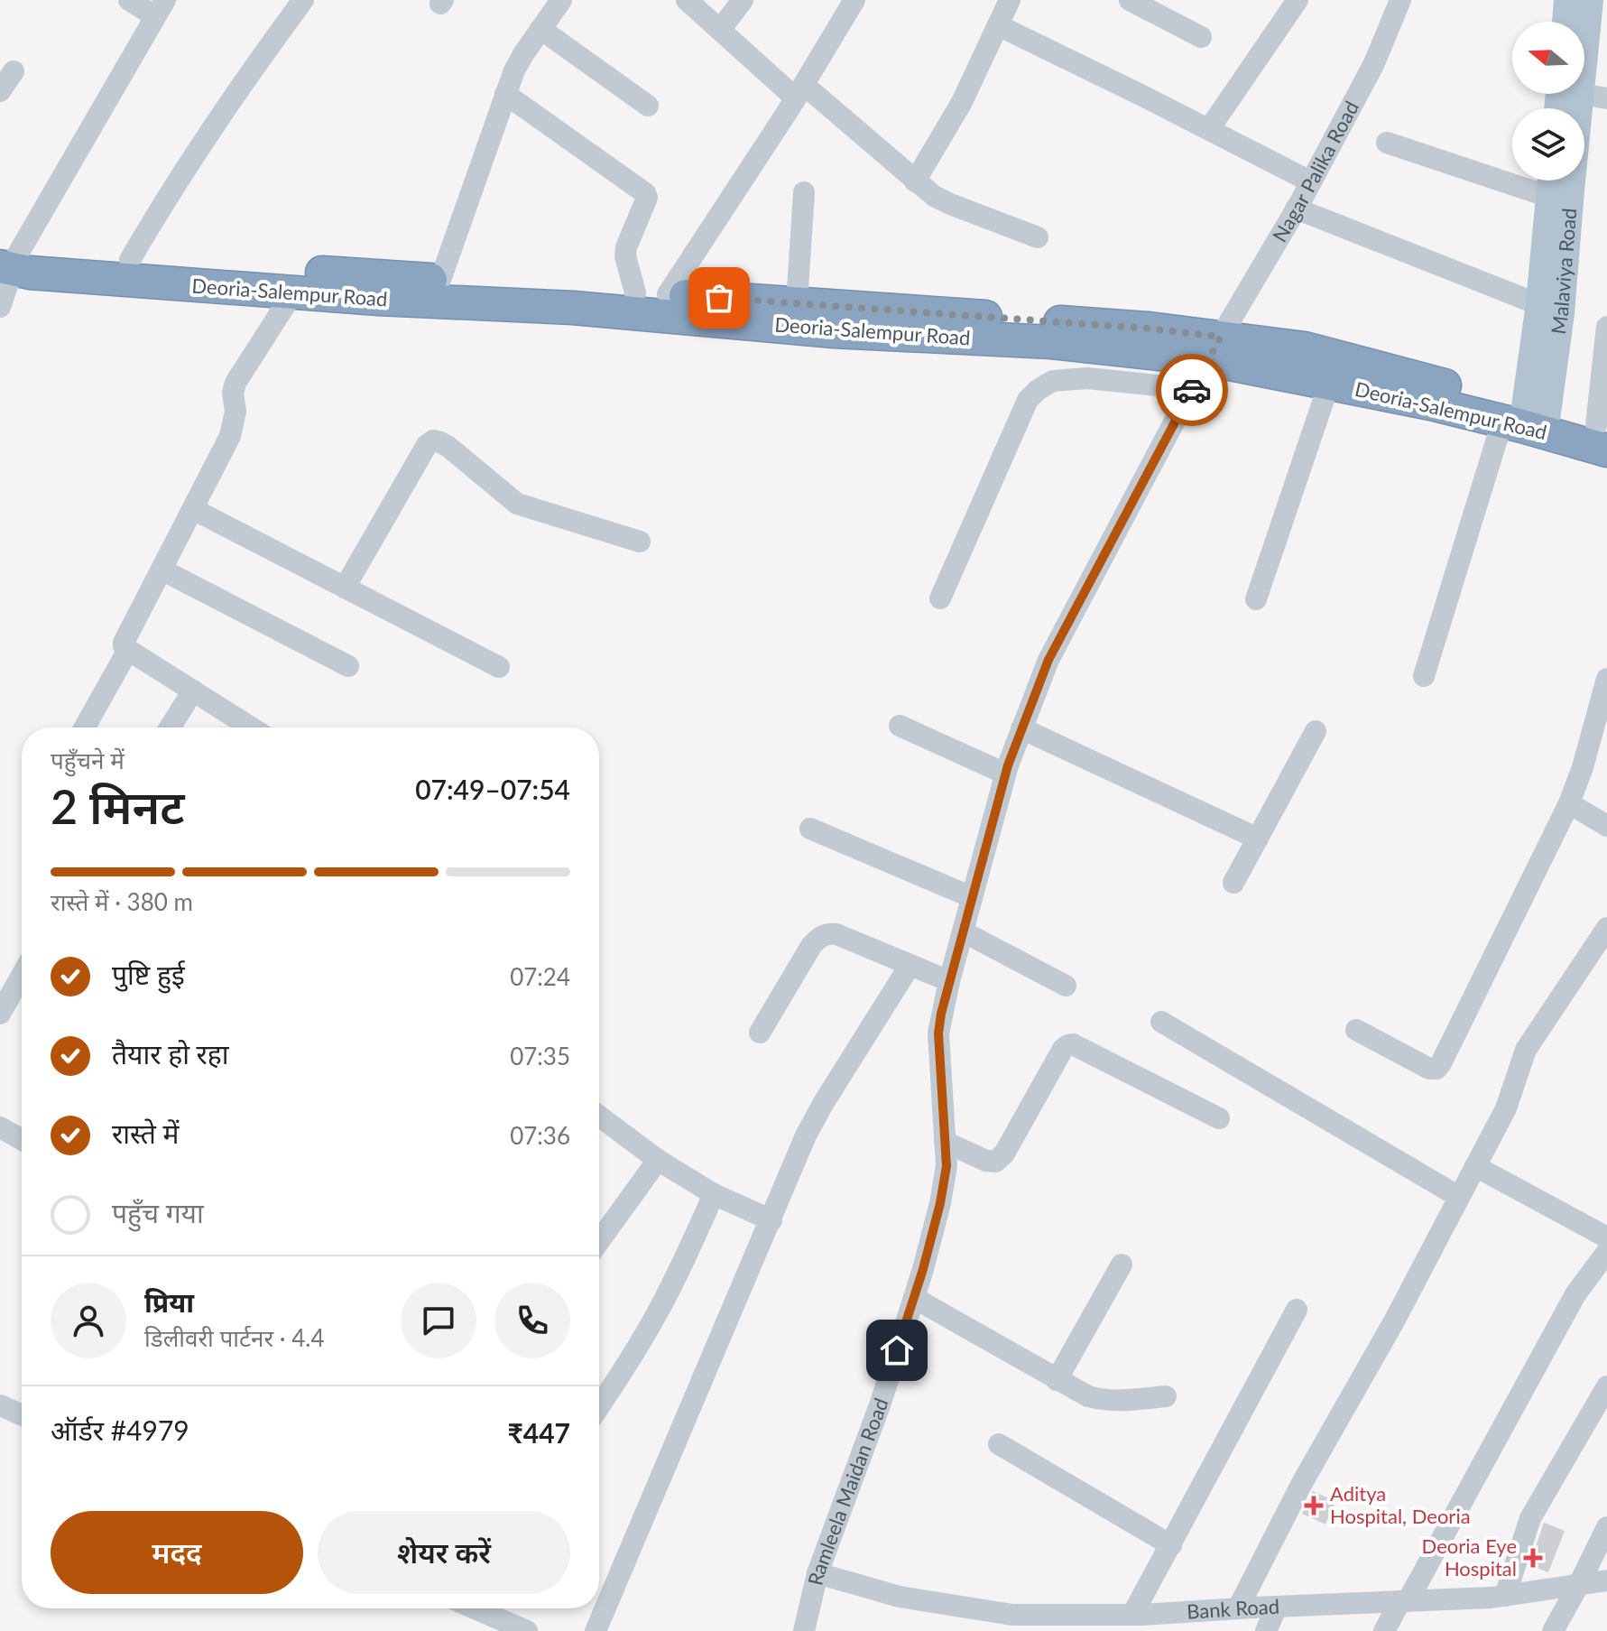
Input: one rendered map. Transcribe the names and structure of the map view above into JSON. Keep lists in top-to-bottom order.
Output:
{
  "streets": {
    "highway": ["Deoria-Salempur Road"],
    "main road": ["Malaviya Road"],
    "street": ["Nagar Palika Road", "Ramleela Maidan Road", "Bank Road"]
  },
  "crossings": [
    ["Nagar Palika Road", "Deoria-Salempur Road"],
    ["Nagar Palika Road", "Ramleela Maidan Road"],
    ["Malaviya Road", "Deoria-Salempur Road"],
    ["Deoria-Salempur Road", "Ramleela Maidan Road"],
    ["Ramleela Maidan Road", "Bank Road"]
  ],
  "places": {
    "health": ["Aditya Hospital, Deoria", "Deoria Eye Hospital"]
  },
  "north": "left",
  "page": {
    "heading": ["2 मिनट", "पहुँचने में", "07:49–07:54"],
    "panel": [
      "प्रिया",
      "डिलीवरी पार्टनर · 4.4",
      "ऑर्डर #4979",
      "₹447"
    ],
    "bar": "रास्ते में · 380 m",
    "list": [
      ["पुष्टि हुई", "07:24"],
      ["तैयार हो रहा", "07:35"],
      ["रास्ते में", "07:36"],
      "पहुँच गया"
    ],
    "buttons": ["मदद", "शेयर करें"]
  }
}
